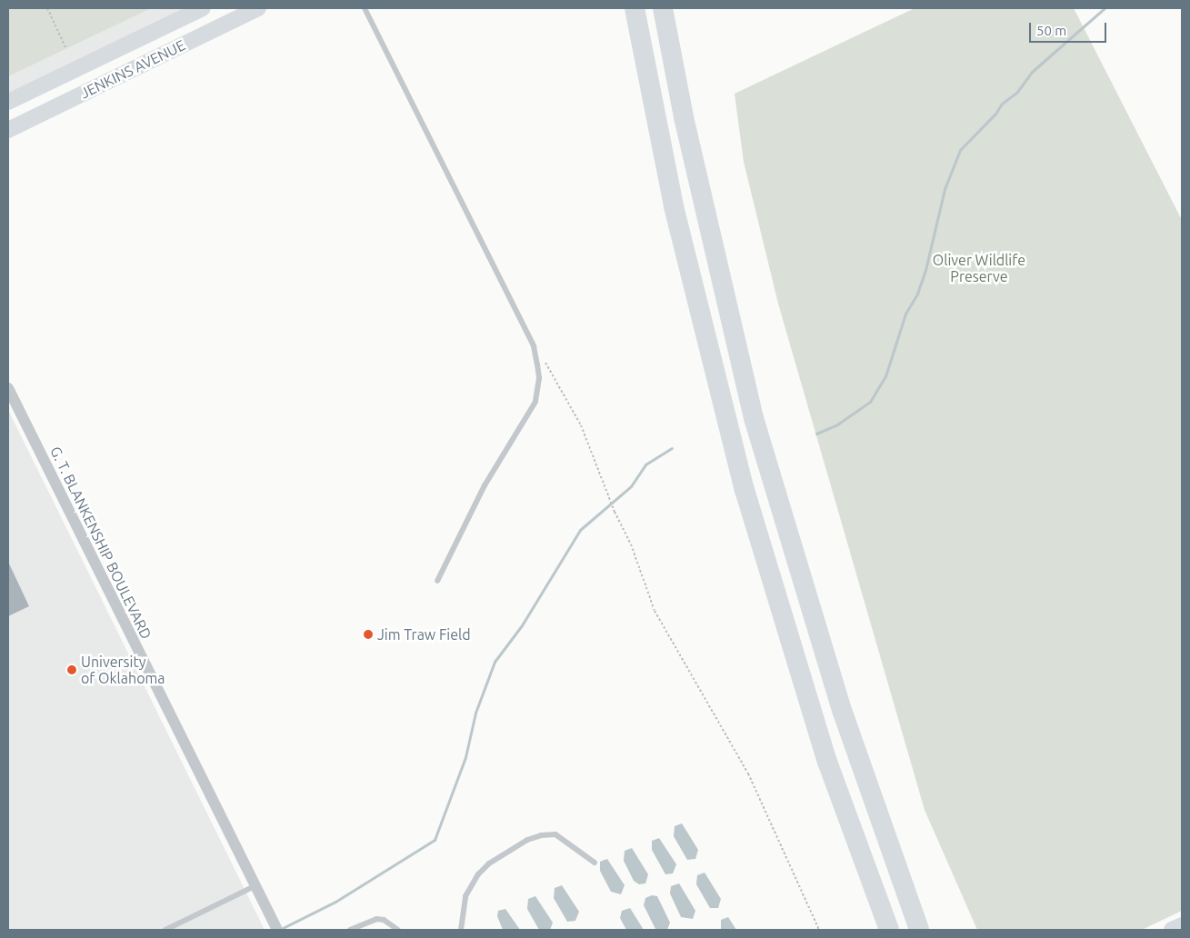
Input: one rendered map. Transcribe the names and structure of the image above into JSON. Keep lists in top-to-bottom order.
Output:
{
  "streets": {
    "main road": ["JENKINS AVENUE"],
    "street": ["G. T. BLANKENSHIP BOULEVARD"]
  },
  "parks": ["Oliver Wildlife Preserve"],
  "places": ["Jim Traw Field", "University of Oklahoma"],
  "scale_bar": "50 m"
}
